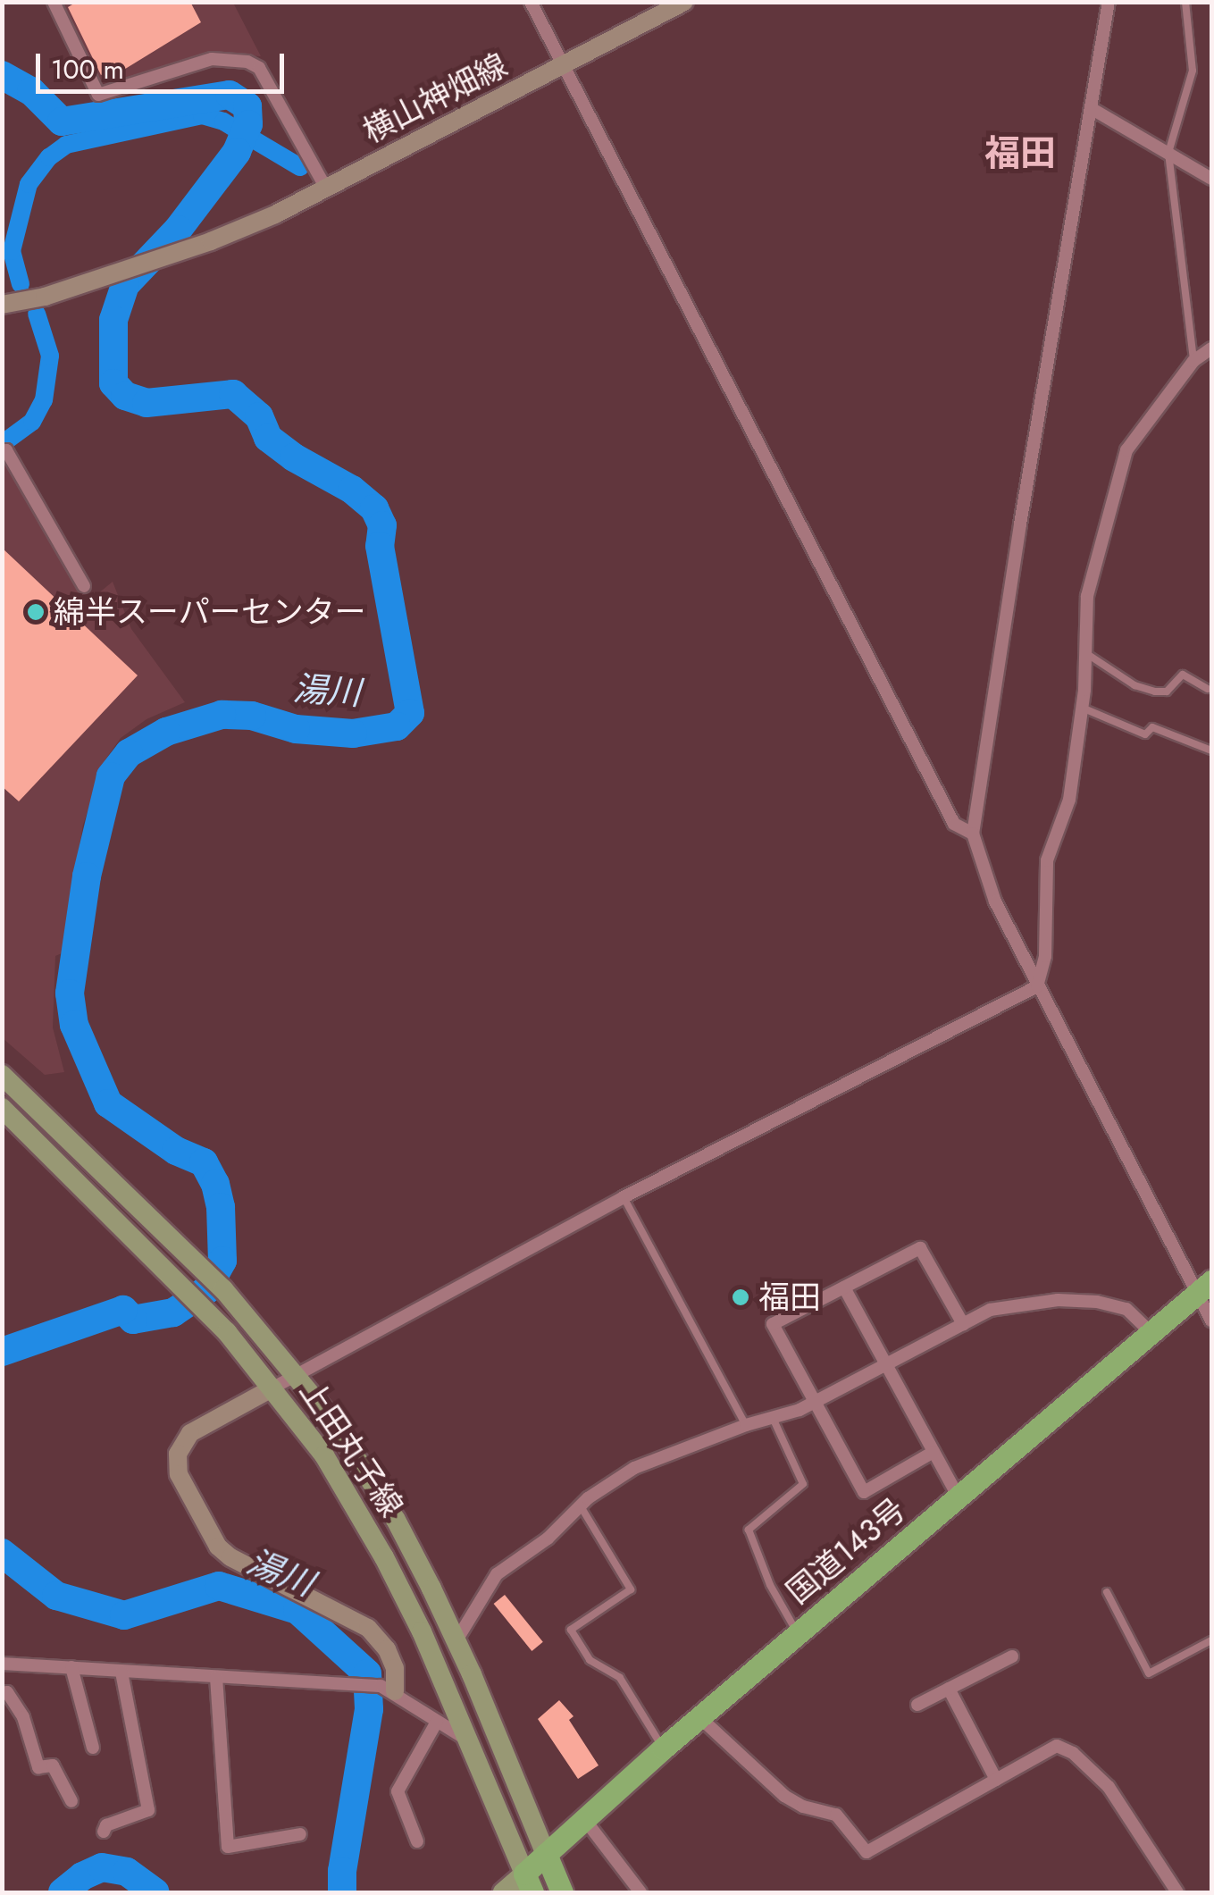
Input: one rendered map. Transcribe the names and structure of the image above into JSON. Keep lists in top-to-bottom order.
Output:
{
  "streets": {
    "highway": ["国道143号"],
    "main road": ["上田丸子線"],
    "street": ["横山神畑線"]
  },
  "crossings": [
    ["上田丸子線", "国道143号"]
  ],
  "districts": ["福田"],
  "water": ["湯川"],
  "places": ["綿半スーパーセンター", "福田"],
  "scale_bar": "100 m"
}
